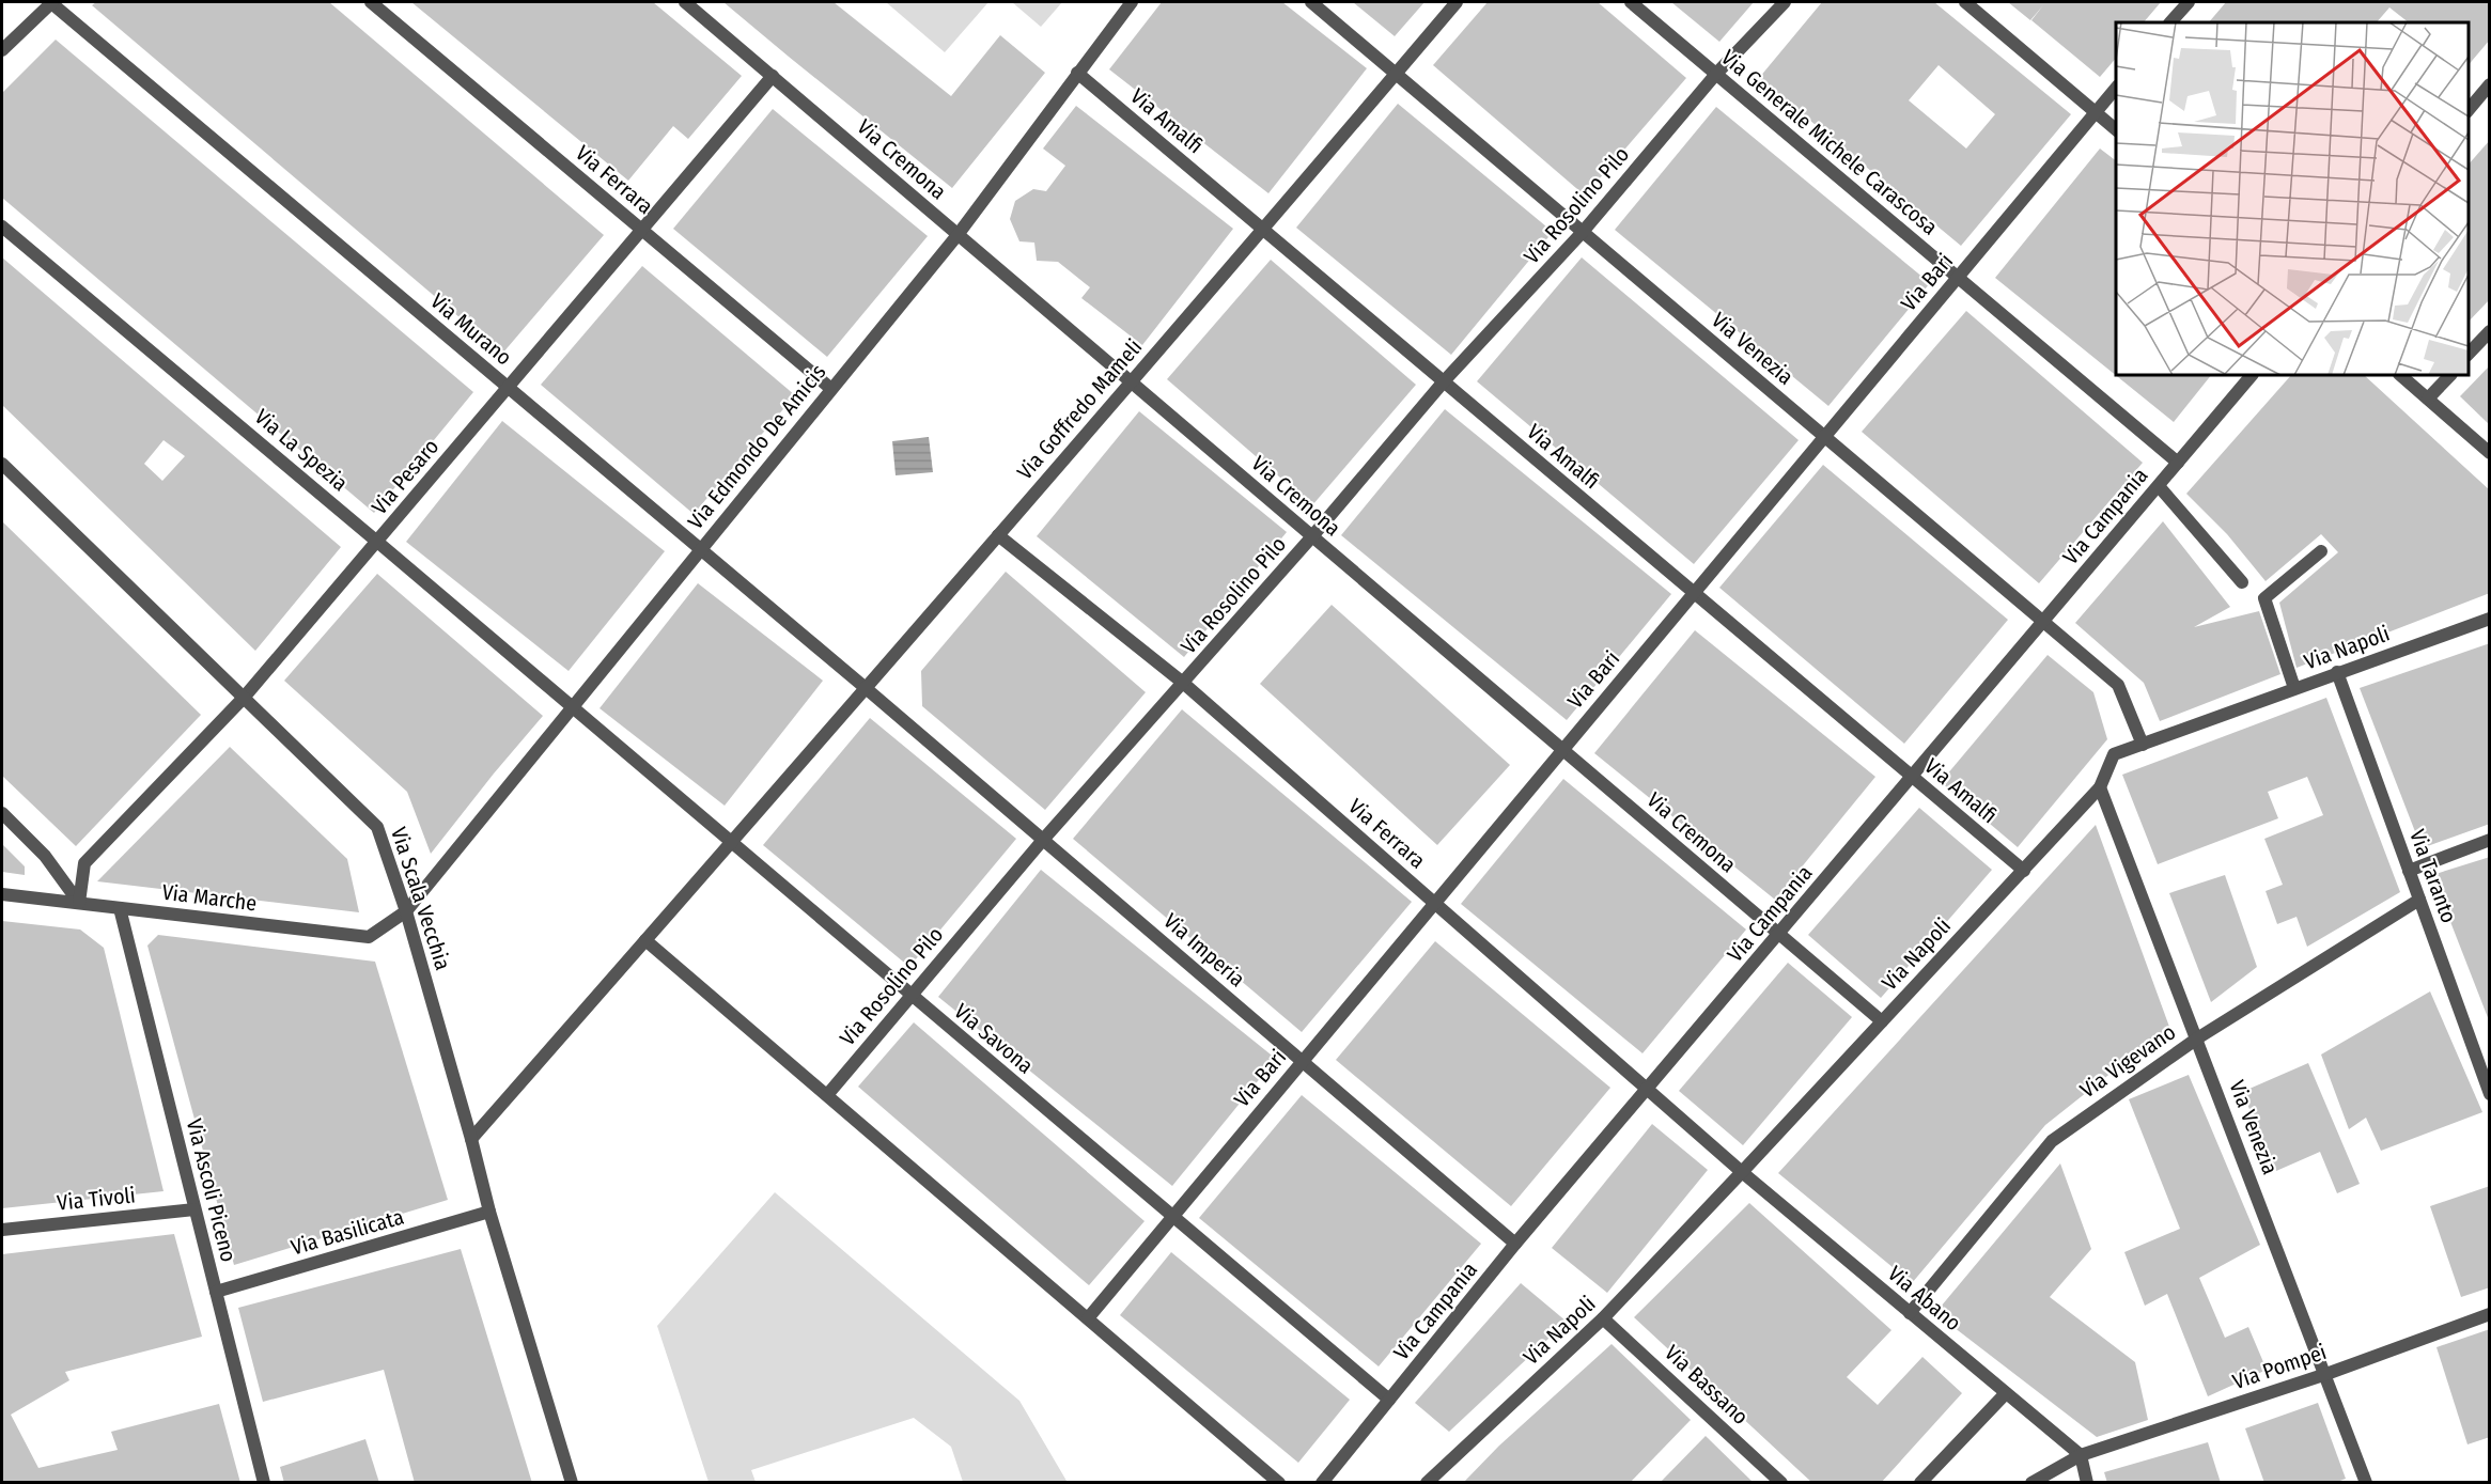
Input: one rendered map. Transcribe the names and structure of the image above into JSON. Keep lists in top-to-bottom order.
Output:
{
  "streets": {
    "street": [
      "Via Amalfi",
      "Via Generale Michele Carascosa",
      "Via Cremona",
      "Via Ferrara",
      "Via Rosolino Pilo",
      "Via Bari",
      "Via Murano",
      "Via Venezia",
      "Via Goffredo Mameli",
      "Via Edmondo De Amicis",
      "Via La Spezia",
      "Via Pesaro",
      "Via Campania",
      "Via Napoli",
      "Via Taranto",
      "Via Marche",
      "Via Scala Vecchia",
      "Via Imperia",
      "Via Savona",
      "Via Vigevano",
      "Via Ascoli Piceno",
      "Via Tivoli",
      "Via Basilicata",
      "Via Abano",
      "Via Pompei",
      "Via Bassano"
    ]
  },
  "crossings": [
    ["Via Amalfi", "Via Rosolino Pilo"],
    ["Via Amalfi", "Via Bari"],
    ["Via Amalfi", "Via Goffredo Mameli"],
    ["Via Amalfi", "Via Edmondo De Amicis"],
    ["Via Amalfi", "Via Campania"],
    ["Via Amalfi", "Via Napoli"],
    ["Via Generale Michele Carascosa", "Via Rosolino Pilo"],
    ["Via Generale Michele Carascosa", "Via Bari"],
    ["Via Generale Michele Carascosa", "Via Campania"],
    ["Via Cremona", "Via Rosolino Pilo"],
    ["Via Cremona", "Via Bari"],
    ["Via Cremona", "Via Goffredo Mameli"],
    ["Via Cremona", "Via Edmondo De Amicis"],
    ["Via Cremona", "Via Pesaro"],
    ["Via Cremona", "Via Campania"],
    ["Via Cremona", "Via Napoli"],
    ["Via Ferrara", "Via Rosolino Pilo"],
    ["Via Ferrara", "Via Bari"],
    ["Via Ferrara", "Via Goffredo Mameli"],
    ["Via Ferrara", "Via Edmondo De Amicis"],
    ["Via Ferrara", "Via Pesaro"],
    ["Via Ferrara", "Via Campania"],
    ["Via Ferrara", "Via Napoli"],
    ["Via Ferrara", "Via Abano"],
    ["Via Rosolino Pilo", "Via Venezia"],
    ["Via Rosolino Pilo", "Via Imperia"],
    ["Via Rosolino Pilo", "Via Savona"],
    ["Via Bari", "Via Venezia"],
    ["Via Bari", "Via Imperia"],
    ["Via Bari", "Via Savona"],
    ["Via Murano", "Via Goffredo Mameli"],
    ["Via Murano", "Via Edmondo De Amicis"],
    ["Via Murano", "Via Pesaro"],
    ["Via Murano", "Via Imperia"],
    ["Via Venezia", "Via Goffredo Mameli"],
    ["Via Venezia", "Via Campania"],
    ["Via Venezia", "Via Napoli"],
    ["Via Venezia", "Via Vigevano"],
    ["Via Venezia", "Via Pompei"],
    ["Via Goffredo Mameli", "Via Scala Vecchia"],
    ["Via Goffredo Mameli", "Via Imperia"],
    ["Via Goffredo Mameli", "Via Savona"],
    ["Via Edmondo De Amicis", "Via La Spezia"],
    ["Via Edmondo De Amicis", "Via Marche"],
    ["Via Edmondo De Amicis", "Via Scala Vecchia"],
    ["Via Edmondo De Amicis", "Via Savona"],
    ["Via La Spezia", "Via Pesaro"],
    ["Via La Spezia", "Via Savona"],
    ["Via Pesaro", "Via Marche"],
    ["Via Pesaro", "Via Scala Vecchia"],
    ["Via Campania", "Via Imperia"],
    ["Via Campania", "Via Savona"],
    ["Via Napoli", "Via Taranto"],
    ["Via Napoli", "Via Abano"],
    ["Via Napoli", "Via Bassano"],
    ["Via Taranto", "Via Vigevano"],
    ["Via Marche", "Via Scala Vecchia"],
    ["Via Marche", "Via Ascoli Piceno"],
    ["Via Scala Vecchia", "Via Basilicata"],
    ["Via Vigevano", "Via Abano"],
    ["Via Ascoli Piceno", "Via Tivoli"],
    ["Via Ascoli Piceno", "Via Basilicata"],
    ["Via Abano", "Via Pompei"]
  ]
}
